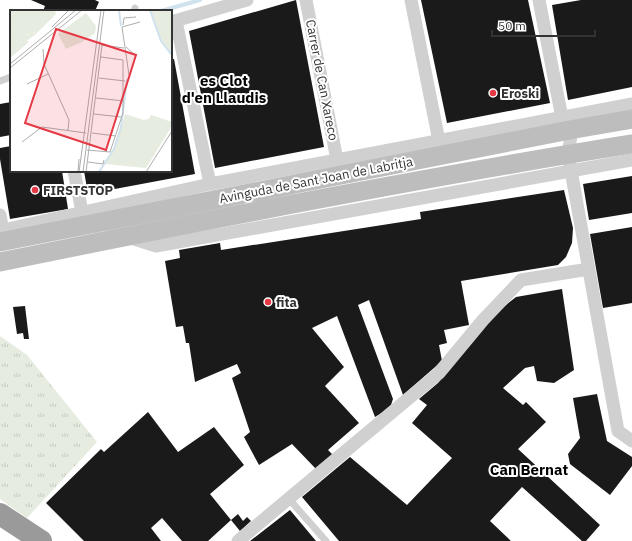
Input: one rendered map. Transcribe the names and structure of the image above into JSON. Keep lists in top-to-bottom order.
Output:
{
  "streets": {
    "main road": ["Avinguda de Sant Joan de Labritja"],
    "street": ["Carrer de Can Xareco"]
  },
  "crossings": [
    ["Carrer de Can Xareco", "Avinguda de Sant Joan de Labritja"]
  ],
  "districts": ["es Clot d'en Llaudis", "Can Bernat"],
  "places": ["Eroski", "FIRSTSTOP", "fita"],
  "scale_bar": "50 m"
}
